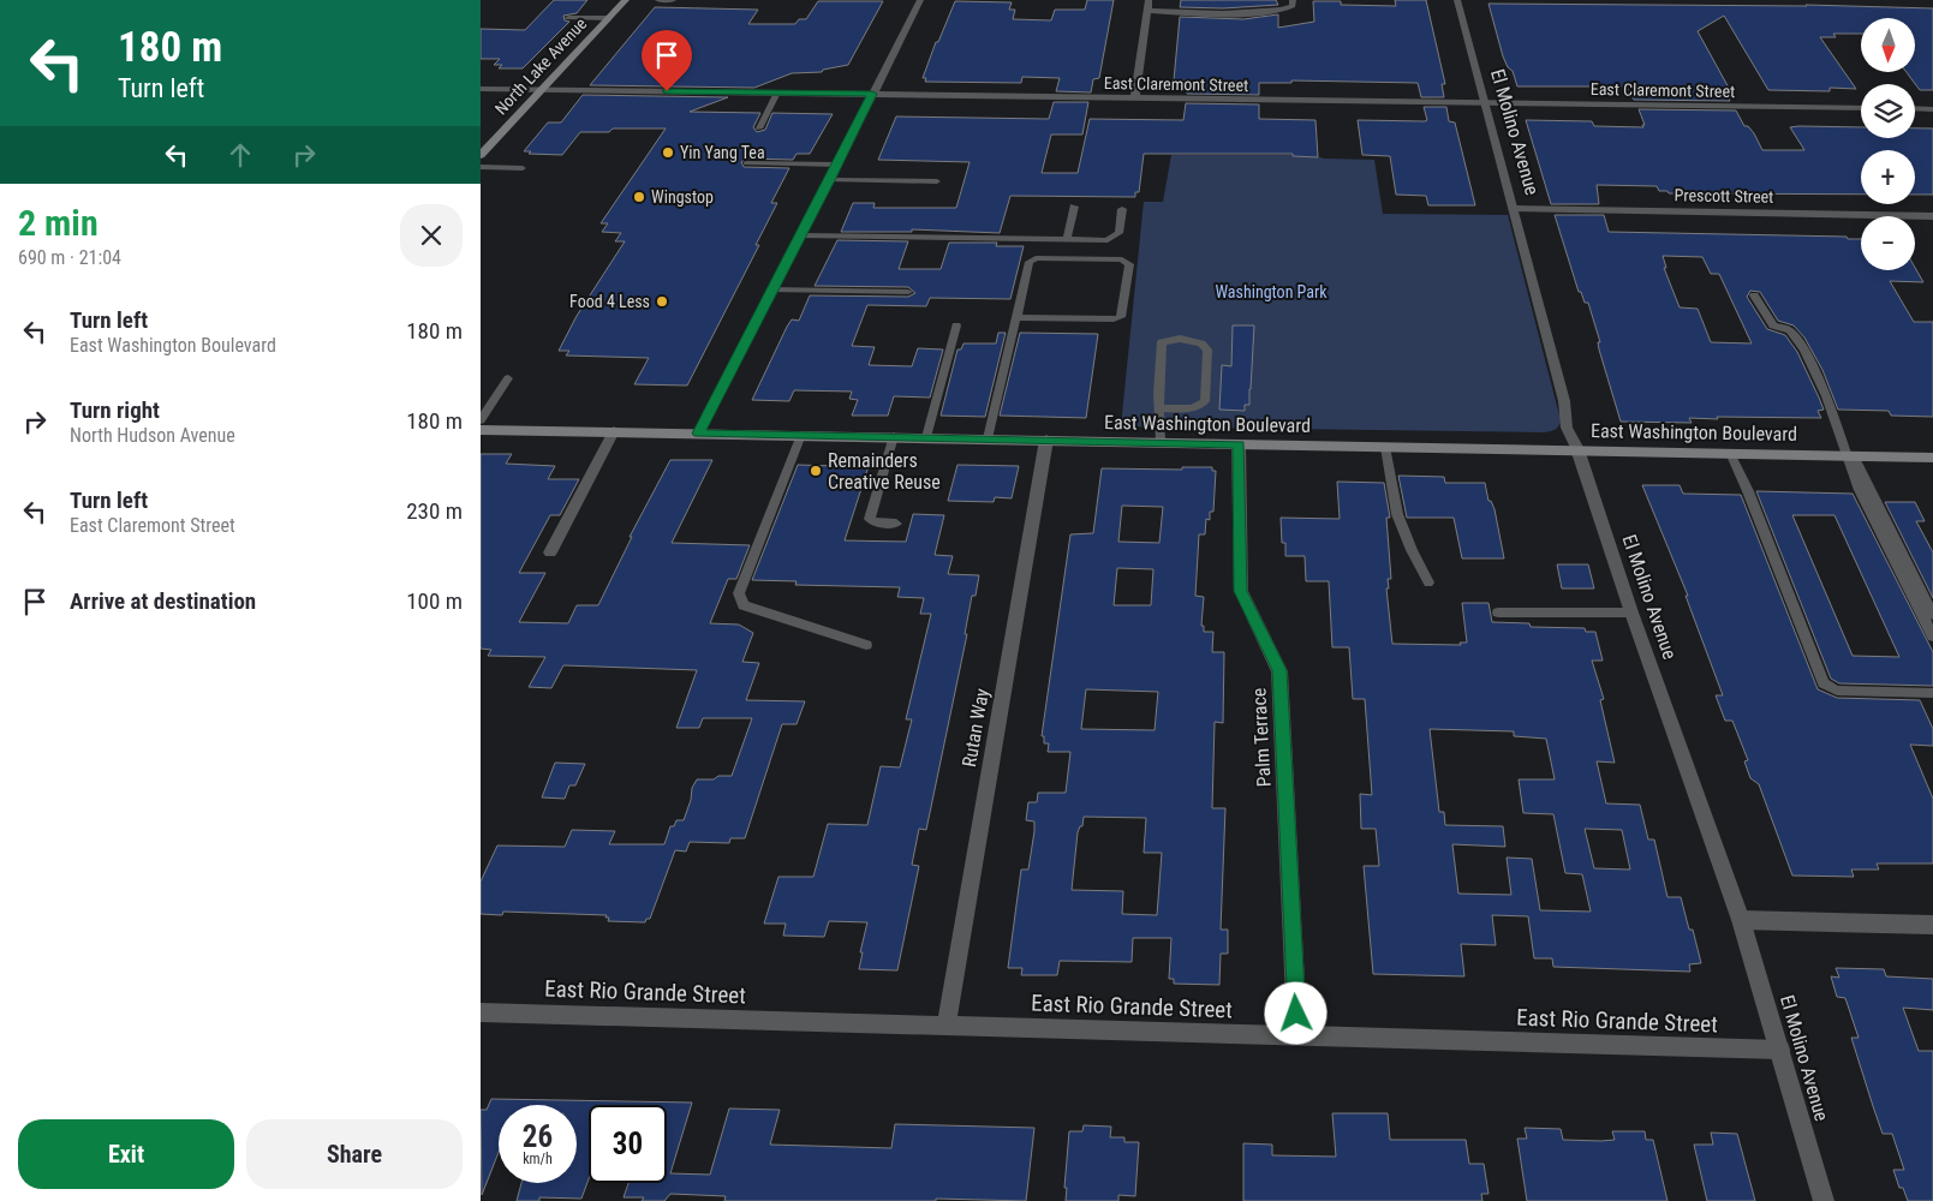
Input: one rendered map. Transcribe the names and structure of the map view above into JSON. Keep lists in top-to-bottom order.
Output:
{
  "streets": {
    "main road": ["North Lake Avenue", "East Washington Boulevard"],
    "street": [
      "East Claremont Street",
      "El Molino Avenue",
      "Prescott Street",
      "Rutan Way",
      "Palm Terrace",
      "East Rio Grande Street"
    ]
  },
  "crossings": [
    ["North Lake Avenue", "East Claremont Street"],
    ["East Claremont Street", "El Molino Avenue"],
    ["El Molino Avenue", "Prescott Street"],
    ["El Molino Avenue", "East Washington Boulevard"],
    ["El Molino Avenue", "East Rio Grande Street"],
    ["East Washington Boulevard", "Rutan Way"],
    ["East Washington Boulevard", "Palm Terrace"],
    ["Rutan Way", "East Rio Grande Street"],
    ["Palm Terrace", "East Rio Grande Street"]
  ],
  "parks": ["Washington Park"],
  "places": [
    "Yin Yang Tea",
    "Wingstop",
    "Food 4 Less",
    "Remainders Creative Reuse"
  ],
  "north": "bottom",
  "page": {
    "turn": ["180 m", "Turn left"],
    "map_buttons": ["+", "−"],
    "heading": ["2 min", "690 m · 21:04"],
    "list": [
      {
        "name": "Turn left",
        "note": "East Washington Boulevard",
        "value": "180 m"
      },
      {
        "name": "Turn right",
        "note": "North Hudson Avenue",
        "value": "180 m"
      },
      {
        "name": "Turn left",
        "note": "East Claremont Street",
        "value": "230 m"
      },
      {
        "name": "Arrive at destination",
        "value": "100 m"
      }
    ],
    "speed": "26 km/h",
    "limit": "30",
    "buttons": ["Exit", "Share"]
  }
}
